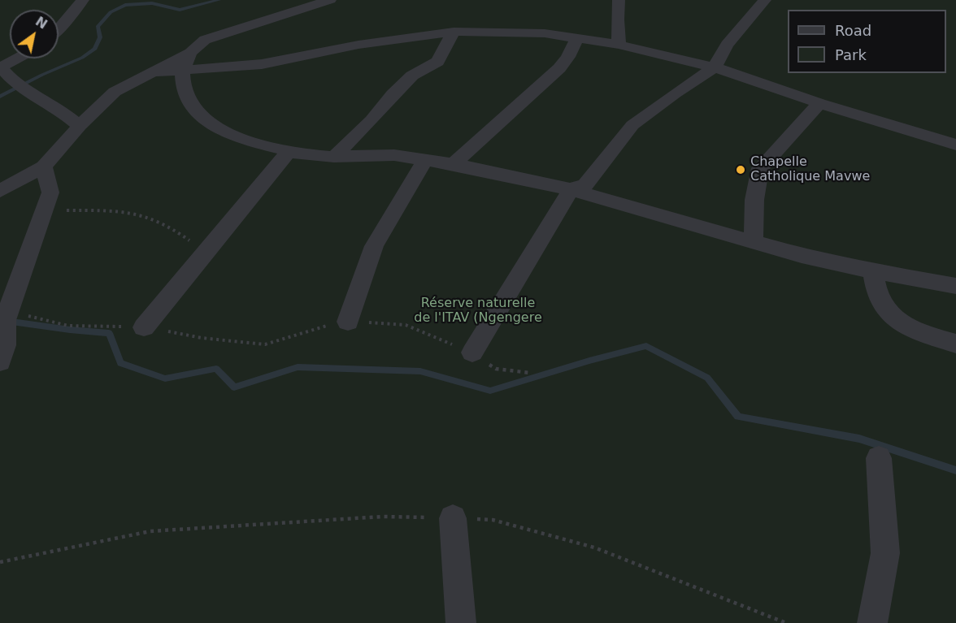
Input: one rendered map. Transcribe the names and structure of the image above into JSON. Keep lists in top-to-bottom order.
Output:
{
  "parks": ["Réserve naturelle de l'ITAV (Ngengere"],
  "places": ["Chapelle Catholique Mavwe"],
  "legend": ["Road", "Park"],
  "north": "top right"
}
